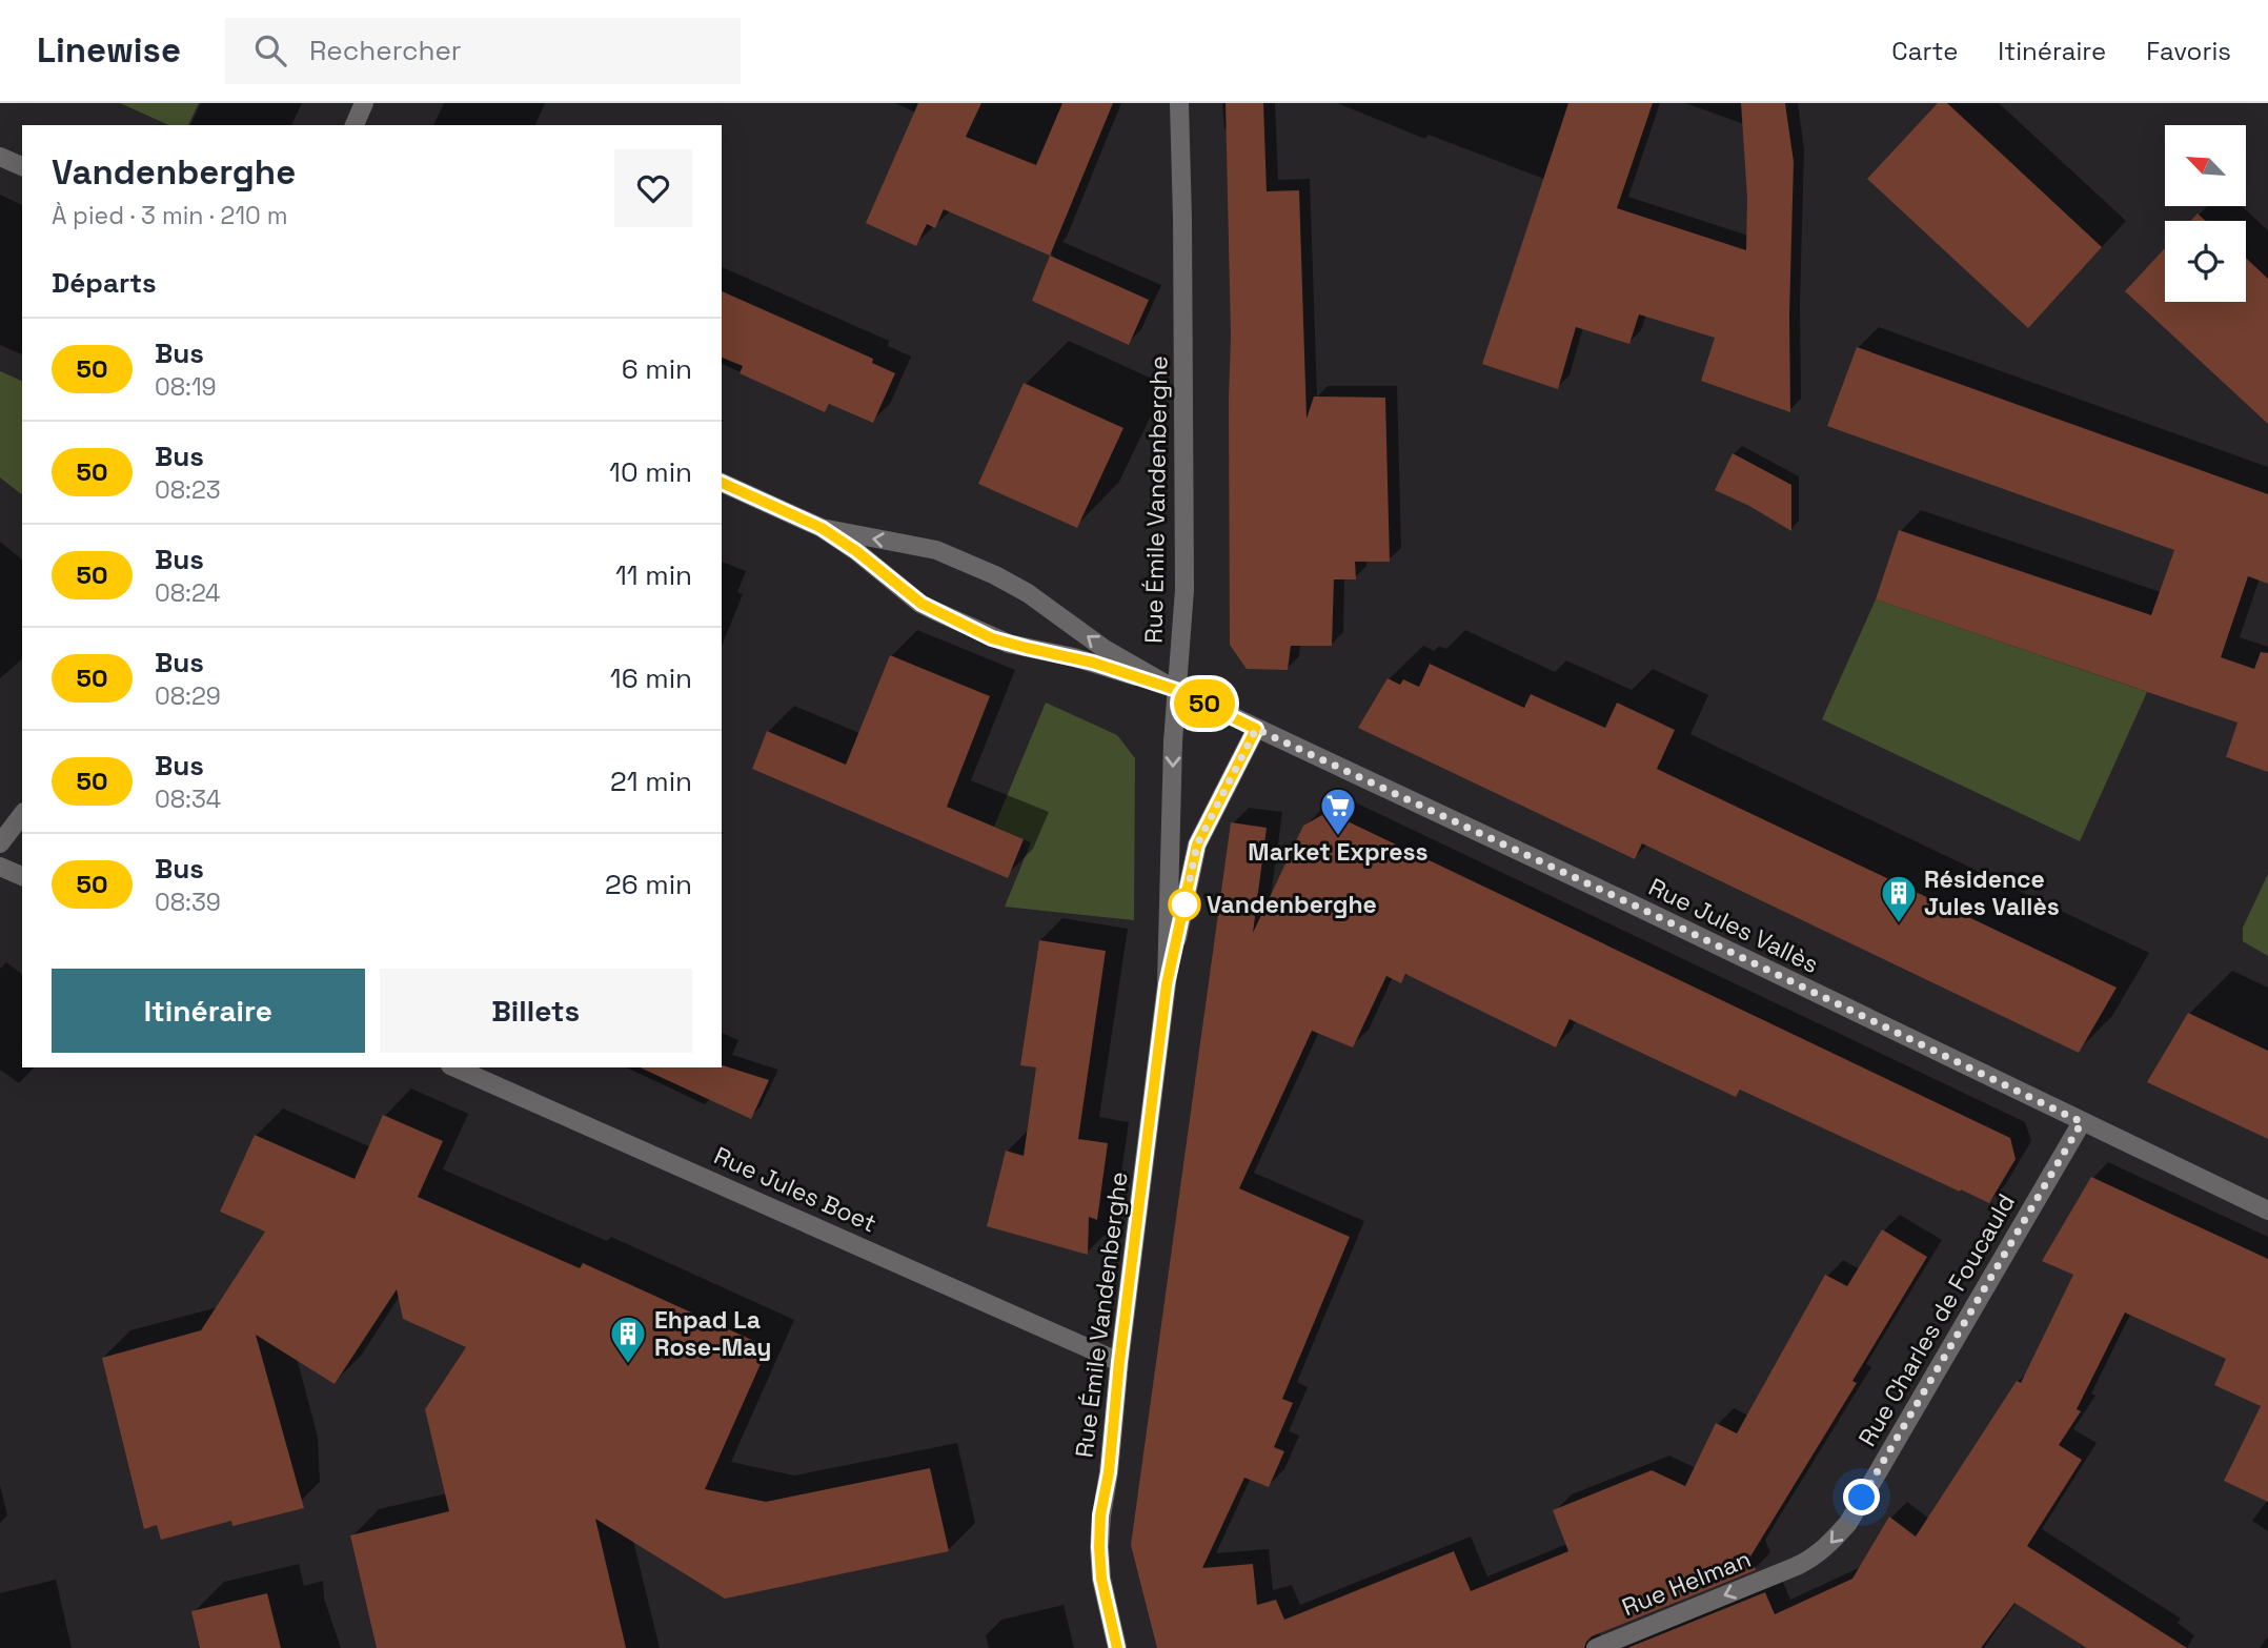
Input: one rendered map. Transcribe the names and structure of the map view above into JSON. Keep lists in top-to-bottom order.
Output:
{
  "streets": {
    "street": [
      "Rue Émile Vandenberghe",
      "Rue Jules Vallès",
      "Rue Jules Boet",
      "Rue Charles de Foucauld",
      "Rue Helman"
    ]
  },
  "crossings": [
    ["Rue Émile Vandenberghe", "Rue Jules Vallès"],
    ["Rue Émile Vandenberghe", "Rue Jules Boet"],
    ["Rue Jules Vallès", "Rue Charles de Foucauld"],
    ["Rue Charles de Foucauld", "Rue Helman"]
  ],
  "one_way": ["Rue Charles de Foucauld", "Rue Helman"],
  "places": {
    "supermarket": ["Market Express"],
    "other": ["Vandenberghe"],
    "building": ["Résidence Jules Vallès", "Ehpad La Rose-May"]
  },
  "lines": ["bus line 50"],
  "north": "top left",
  "page": {
    "header": "Linewise",
    "search": "Rechercher",
    "nav": ["Carte", "Itinéraire", "Favoris"],
    "on_map": "50",
    "heading": [
      ["Vandenberghe", "À pied · 3 min · 210 m"],
      "Départs"
    ],
    "list": [
      {
        "mark": "50",
        "name": "Bus",
        "note": "08:19",
        "value": "6 min"
      },
      {
        "mark": "50",
        "name": "Bus",
        "note": "08:23",
        "value": "10 min"
      },
      {
        "mark": "50",
        "name": "Bus",
        "note": "08:24",
        "value": "11 min"
      },
      {
        "mark": "50",
        "name": "Bus",
        "note": "08:29",
        "value": "16 min"
      },
      {
        "mark": "50",
        "name": "Bus",
        "note": "08:34",
        "value": "21 min"
      },
      {
        "mark": "50",
        "name": "Bus",
        "note": "08:39",
        "value": "26 min"
      }
    ],
    "buttons": ["Itinéraire", "Billets"]
  }
}
